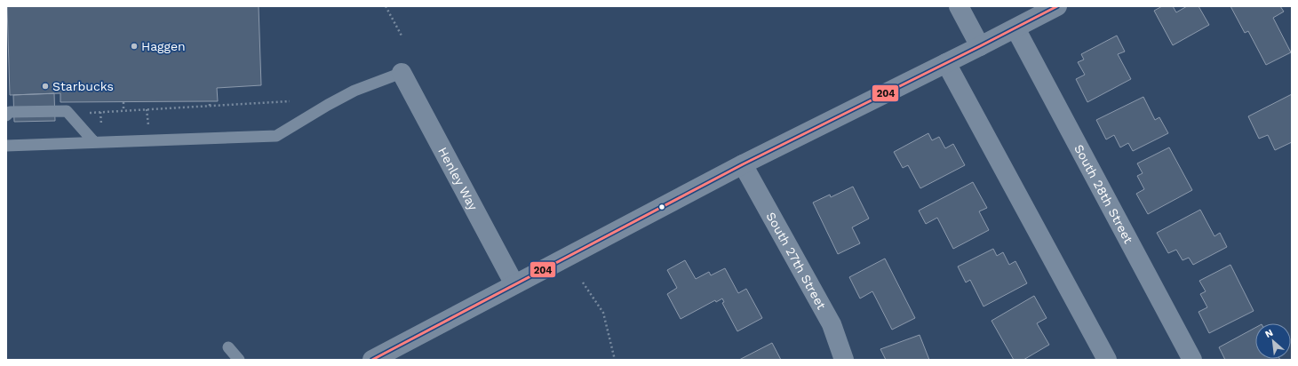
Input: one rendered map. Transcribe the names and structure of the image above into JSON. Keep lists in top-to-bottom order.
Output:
{
  "streets": {
    "street": ["Henley Way", "South 28th Street", "South 27th Street"]
  },
  "places": ["Haggen", "Starbucks"],
  "lines": ["transit line 204"],
  "north": "top left"
}
